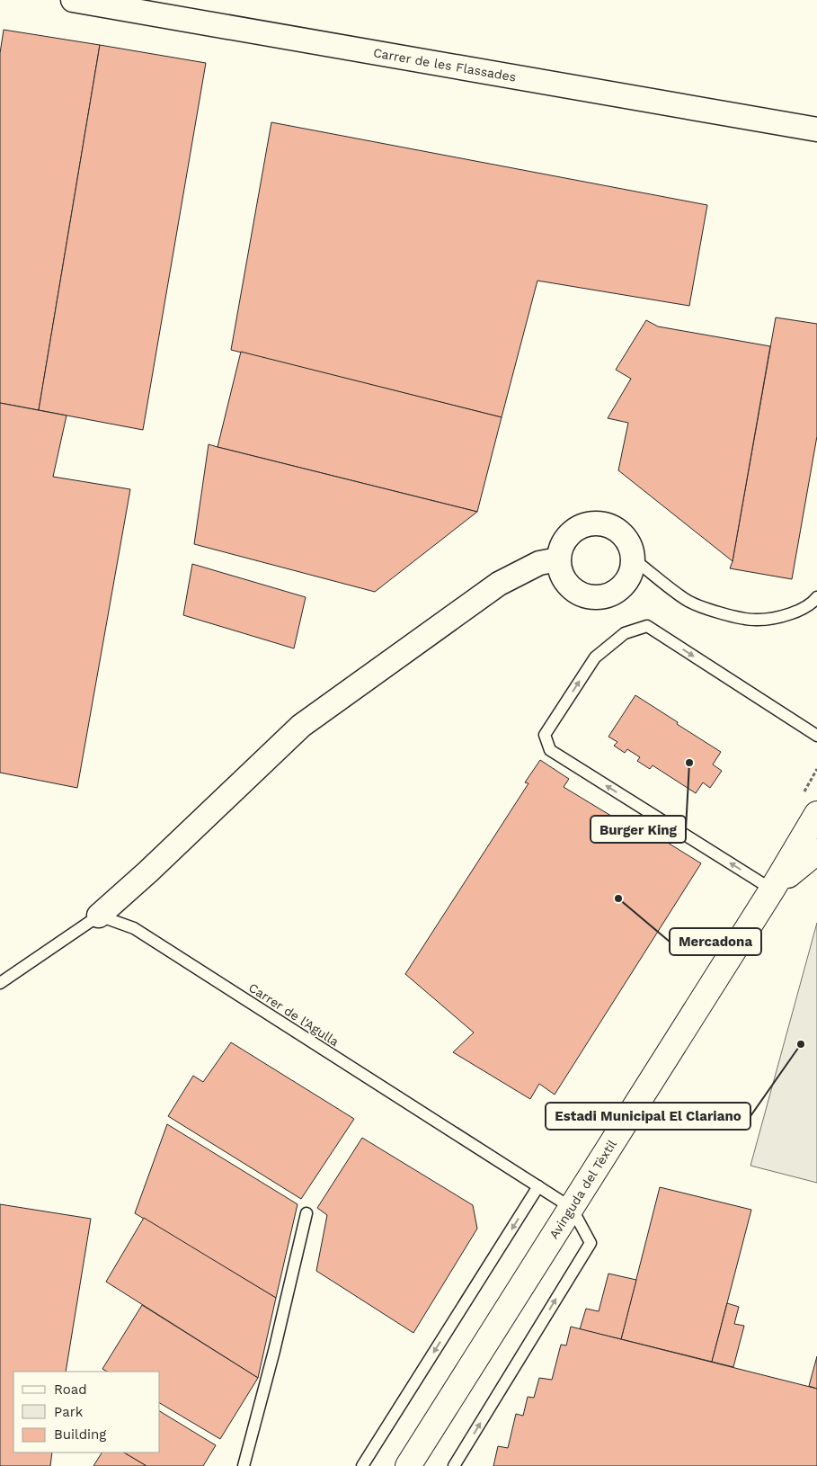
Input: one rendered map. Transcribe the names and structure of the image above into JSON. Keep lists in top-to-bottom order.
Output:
{
  "streets": {
    "street": ["Carrer de les Flassades", "Avinguda del Tèxtil"],
    "lane": ["Carrer de l'Agulla"]
  },
  "crossings": [
    ["Carrer de l'Agulla", "Avinguda del Tèxtil"]
  ],
  "places": ["Burger King", "Mercadona", "Estadi Municipal El Clariano"],
  "legend": ["Road", "Park", "Building"]
}
